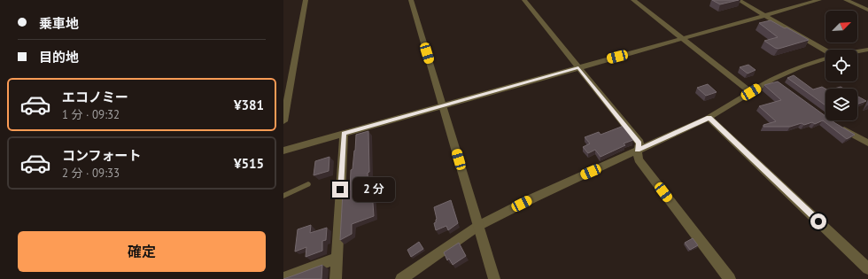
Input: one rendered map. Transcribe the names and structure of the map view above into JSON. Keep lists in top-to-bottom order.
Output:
{
  "north": "top right",
  "page": {
    "banner": ["乗車地", "目的地"],
    "list": [
      {
        "name": "エコノミー",
        "note": "1 分 · 09:32",
        "value": "¥381"
      },
      {
        "name": "コンフォート",
        "note": "2 分 · 09:33",
        "value": "¥515"
      }
    ],
    "bubble": "2 分",
    "buttons": "確定"
  }
}
